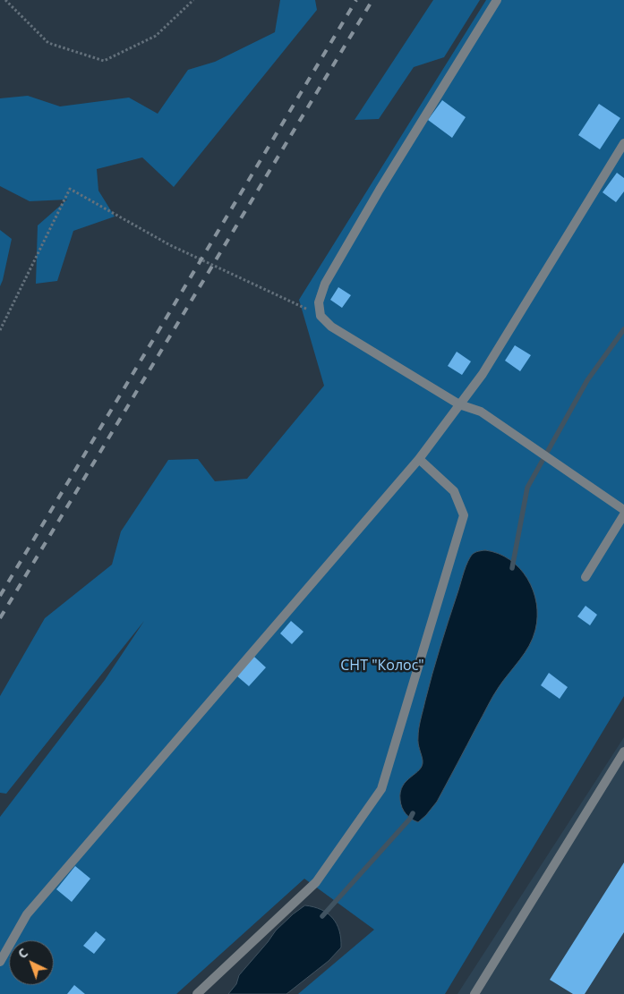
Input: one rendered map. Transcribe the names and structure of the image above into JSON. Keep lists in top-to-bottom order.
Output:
{
  "parks": ["СНТ \"Колос\""],
  "north": "top left"
}
